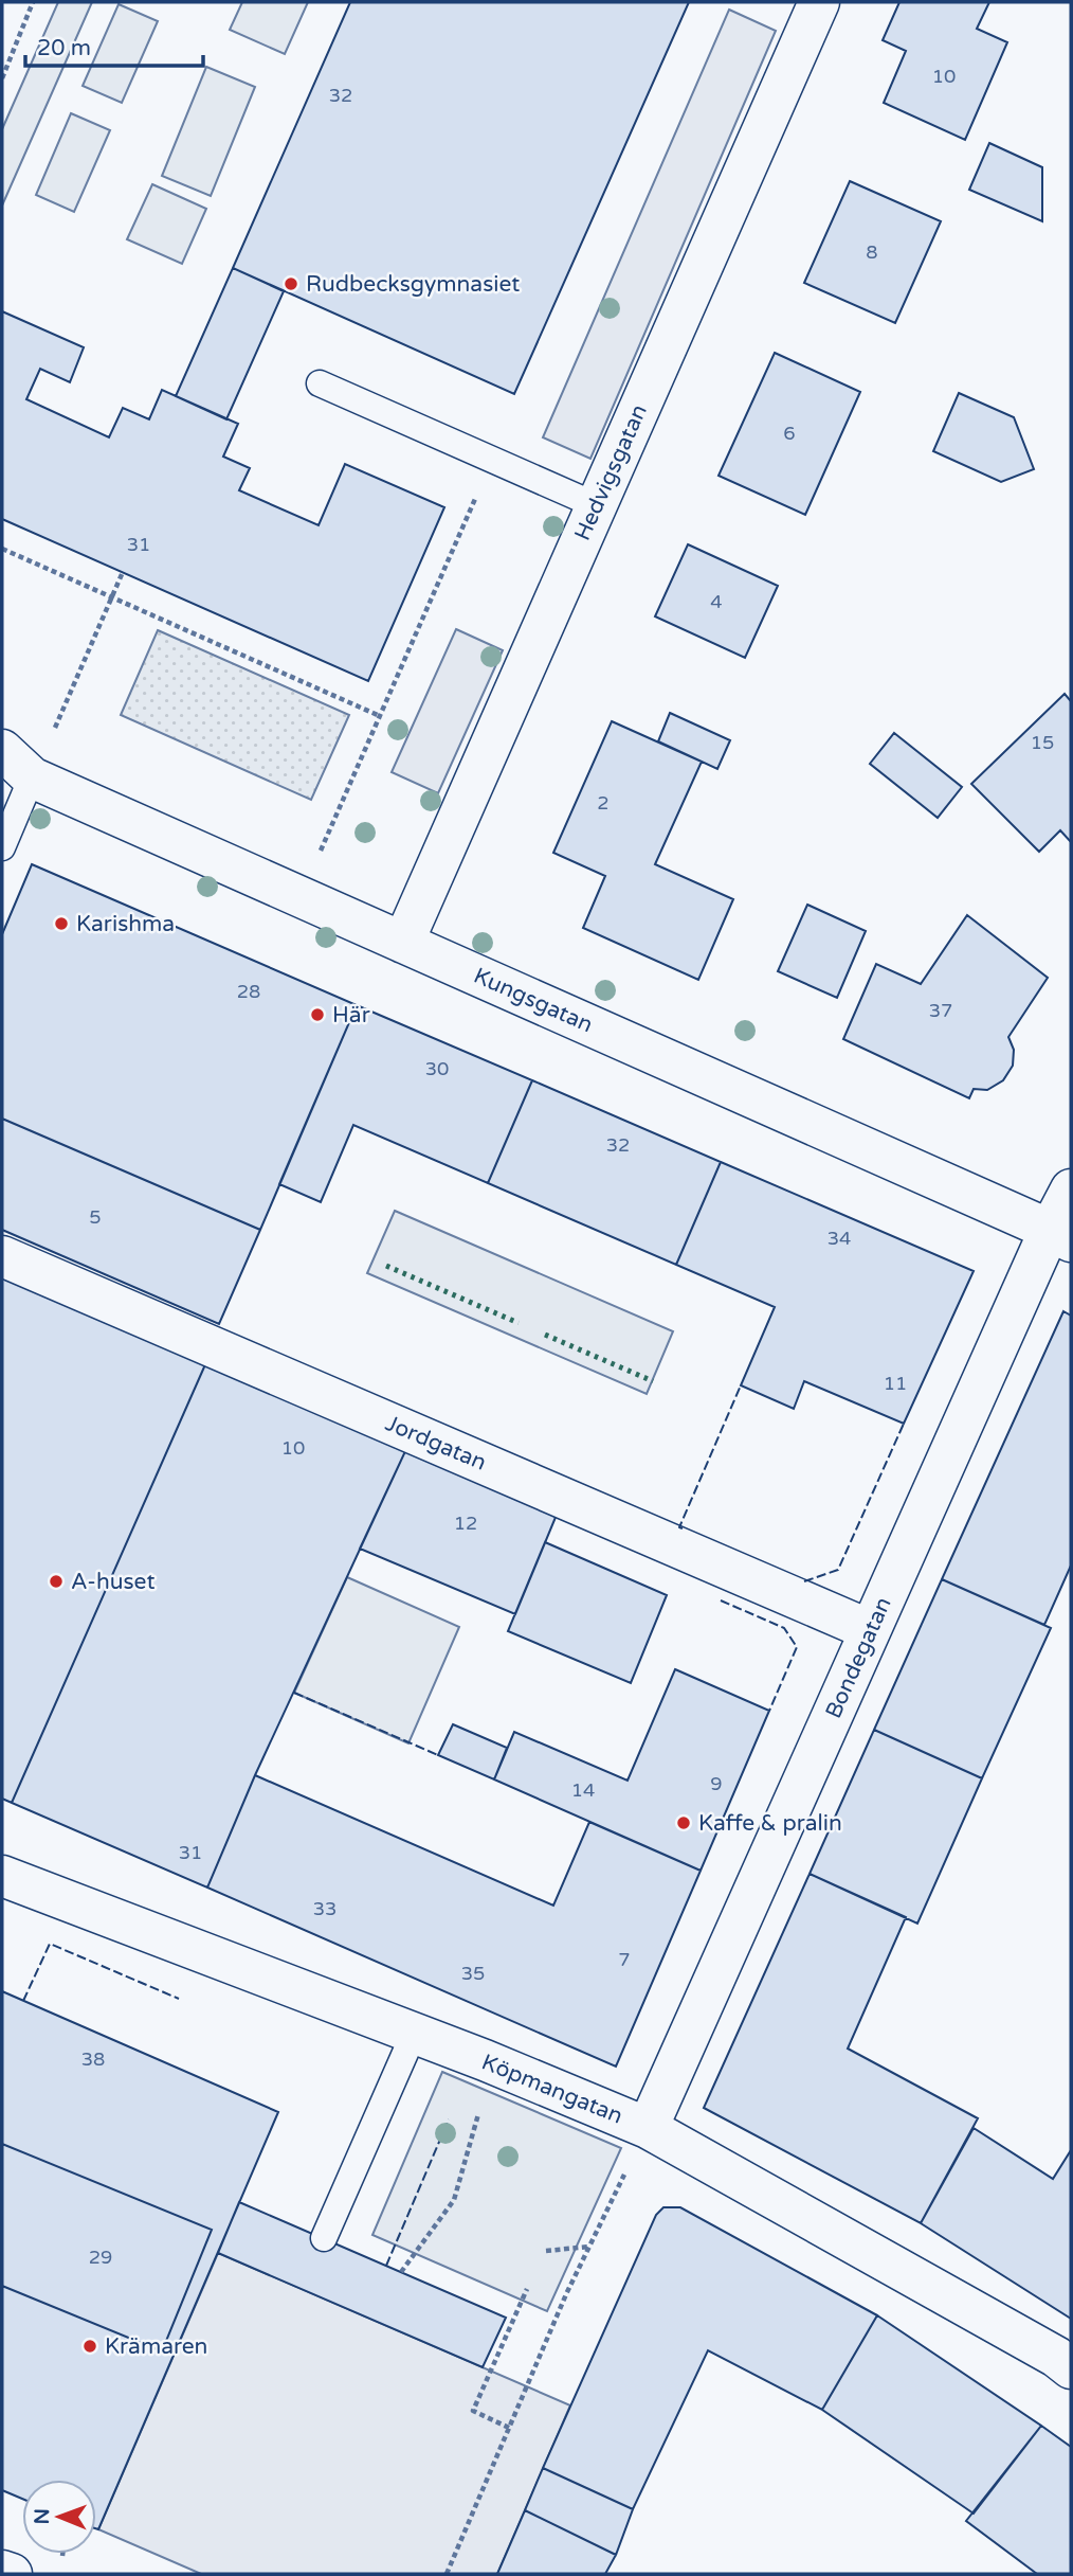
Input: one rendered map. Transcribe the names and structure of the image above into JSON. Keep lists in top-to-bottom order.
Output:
{
  "streets": {
    "street": [
      "Hedvigsgatan",
      "Kungsgatan",
      "Jordgatan",
      "Bondegatan",
      "Köpmangatan"
    ]
  },
  "crossings": [
    ["Hedvigsgatan", "Kungsgatan"],
    ["Kungsgatan", "Bondegatan"],
    ["Jordgatan", "Bondegatan"],
    ["Bondegatan", "Köpmangatan"]
  ],
  "places": [
    "Rudbecksgymnasiet",
    "Karishma",
    "Här",
    "A-huset",
    "Kaffe & pralin",
    "Krämaren"
  ],
  "house_numbers": [
    "10",
    "32",
    "8",
    "6",
    "31",
    "4",
    "15",
    "2",
    "28",
    "37",
    "30",
    "32",
    "5",
    "34",
    "11",
    "10",
    "12",
    "9",
    "14",
    "31",
    "33",
    "7",
    "35",
    "38",
    "29"
  ],
  "scale_bar": "20 m",
  "north": "left"
}
